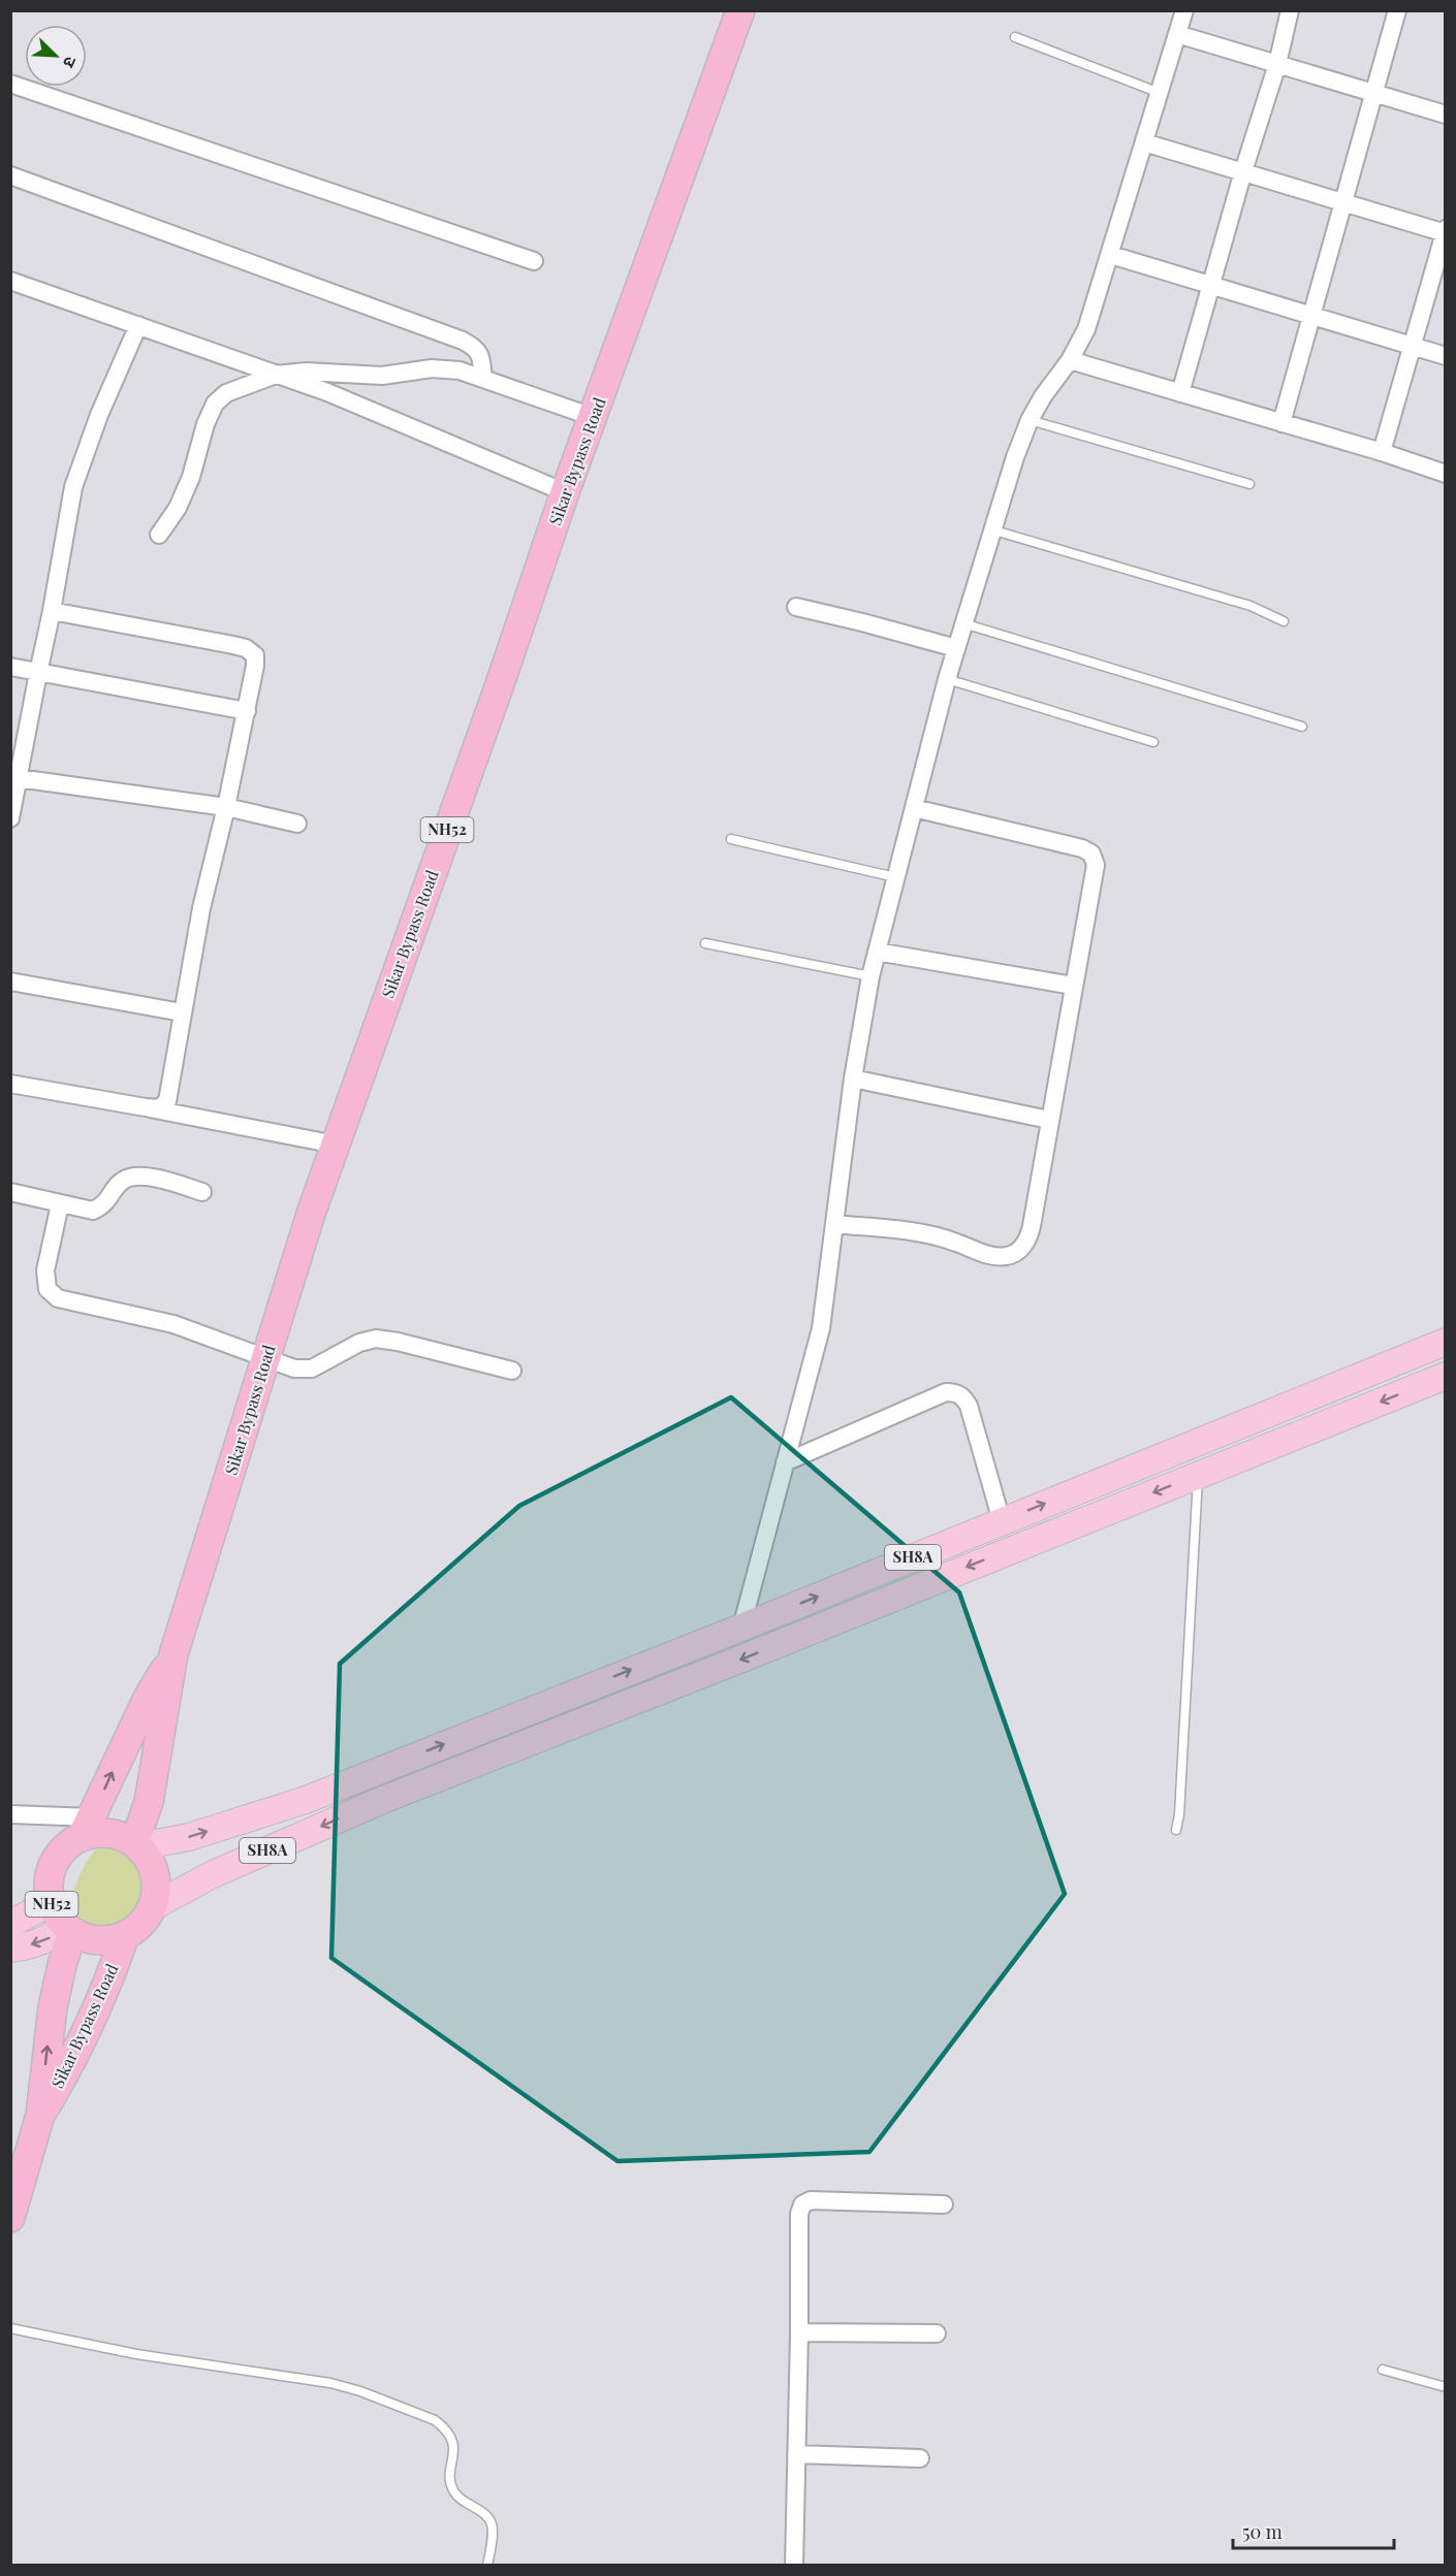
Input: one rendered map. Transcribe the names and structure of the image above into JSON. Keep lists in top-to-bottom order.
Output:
{
  "streets": {
    "highway": ["Sikar Bypass Road", "NH52"],
    "main road": ["SH8A"]
  },
  "crossings": [
    ["Sikar Bypass Road", "SH8A"]
  ],
  "scale_bar": "50 m",
  "north": "bottom right"
}
